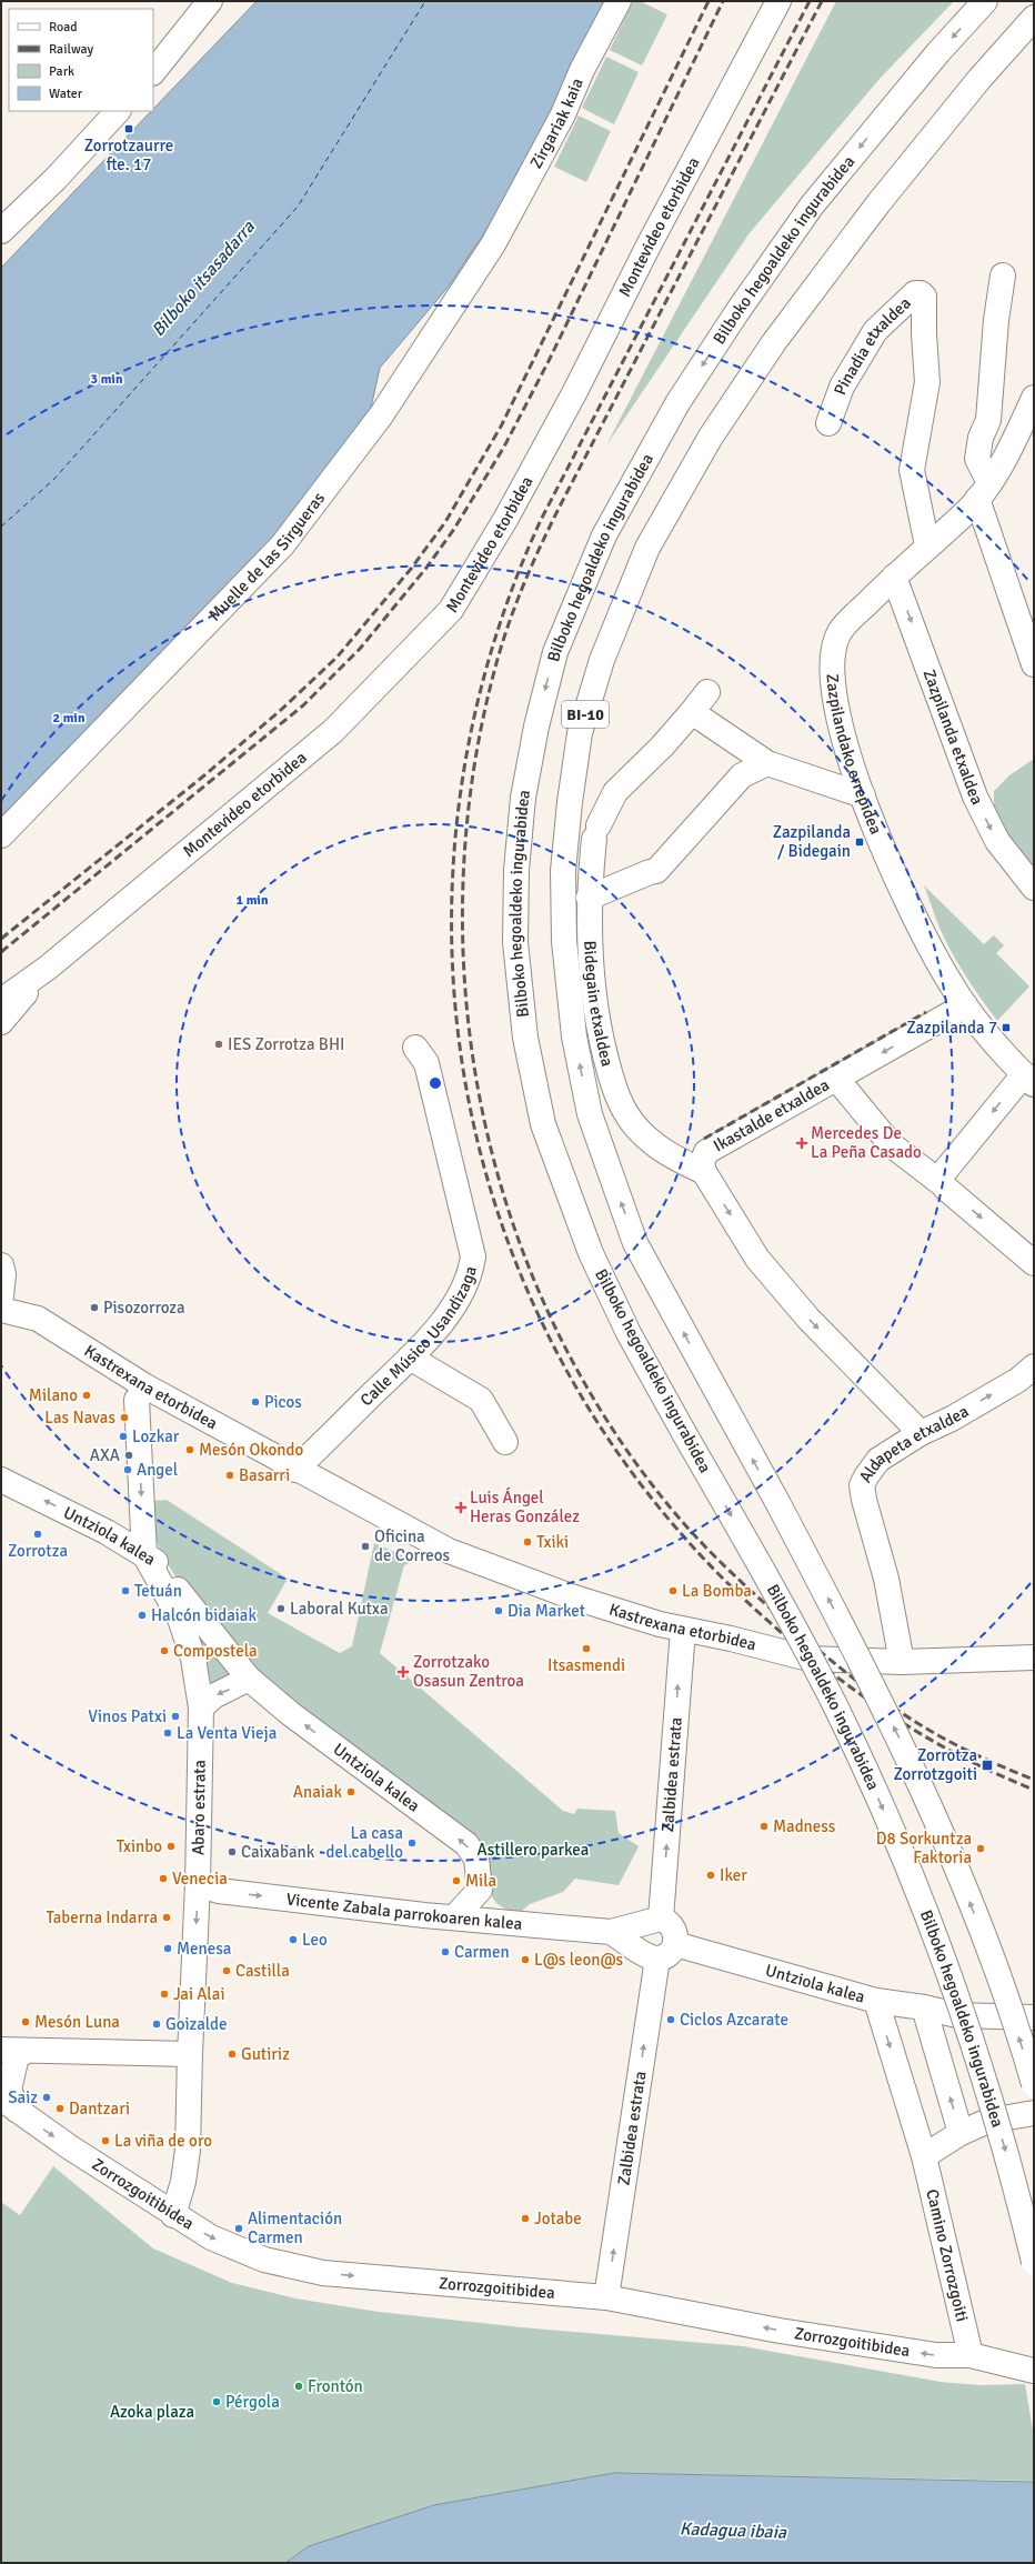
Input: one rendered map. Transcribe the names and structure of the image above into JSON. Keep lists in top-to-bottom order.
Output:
{
  "streets": {
    "main road": [
      "Zirgariak kaia",
      "Montevideo etorbidea",
      "Bilboko hegoaldeko ingurabidea",
      "Pinadia etxaldea",
      "Muelle de las Sirgueras",
      "BI-10",
      "Zazpilanda etxaldea",
      "Zazpilandako errepidea",
      "Bidegain etxaldea",
      "Ikastalde etxaldea",
      "Calle Músico Usandizaga",
      "Kastrexana etorbidea",
      "Aldapeta etxaldea",
      "Untziola kalea",
      "Zalbidea estrata",
      "Abaro estrata",
      "Vicente Zabala parrokoaren kalea",
      "Zorrozgoitibidea",
      "Camino Zorrozgoiti"
    ]
  },
  "crossings": [
    ["Zirgariak kaia", "Muelle de las Sirgueras"],
    ["Pinadia etxaldea", "Zazpilandako errepidea"],
    ["Zazpilanda etxaldea", "Zazpilandako errepidea"],
    ["Zazpilandako errepidea", "Ikastalde etxaldea"],
    ["Bidegain etxaldea", "Ikastalde etxaldea"],
    ["Ikastalde etxaldea", "Aldapeta etxaldea"],
    ["Calle Músico Usandizaga", "Kastrexana etorbidea"],
    ["Kastrexana etorbidea", "Aldapeta etxaldea"],
    ["Kastrexana etorbidea", "Zalbidea estrata"],
    ["Kastrexana etorbidea", "Abaro estrata"],
    ["Untziola kalea", "Zalbidea estrata"],
    ["Untziola kalea", "Abaro estrata"],
    ["Untziola kalea", "Vicente Zabala parrokoaren kalea"],
    ["Untziola kalea", "Camino Zorrozgoiti"],
    ["Zalbidea estrata", "Zorrozgoitibidea"],
    ["Abaro estrata", "Vicente Zabala parrokoaren kalea"],
    ["Abaro estrata", "Zorrozgoitibidea"],
    ["Zorrozgoitibidea", "Camino Zorrozgoiti"]
  ],
  "one_way": [
    "Bilboko hegoaldeko ingurabidea",
    "Untziola kalea",
    "Zalbidea estrata",
    "Abaro estrata",
    "Vicente Zabala parrokoaren kalea"
  ],
  "water": ["Bilboko itsasadarra", "Kadagua ibaia"],
  "parks": ["Astillero parkea", "Azoka plaza"],
  "places": {
    "transit": [
      "Zorrotzaurre fte. 17",
      "Zazpilanda / Bidegain",
      "Zazpilanda 7",
      "Zorrotza Zorrotzgoiti"
    ],
    "other": [
      "IES Zorrotza BHI",
      "Pisozorroza",
      "Milano",
      "Picos",
      "Las Navas",
      "Lozkar",
      "Mesón Okondo",
      "AXA",
      "Angel",
      "Basarri",
      "Zorrotza",
      "Txiki",
      "Oficina de Correos",
      "Tetuán",
      "La Bomba",
      "Laboral Kutxa",
      "Dia Market",
      "Halcón bidaiak",
      "Itsasmendi",
      "Compostela",
      "Vinos Patxi",
      "La Venta Vieja",
      "Anaiak",
      "Madness",
      "La casa del cabello",
      "Txinbo",
      "D8 Sorkuntza Faktoria",
      "Caixabank",
      "Iker",
      "Venecia",
      "Mila",
      "Taberna Indarra",
      "Leo",
      "Menesa",
      "Carmen",
      "L@s leon@s",
      "Castilla",
      "Jai Alai",
      "Ciclos Azcarate",
      "Mesón Luna",
      "Goizalde",
      "Gutiriz",
      "Saiz",
      "Dantzari",
      "La viña de oro",
      "Jotabe",
      "Alimentación Carmen",
      "Frontón",
      "Pérgola"
    ],
    "health": ["Mercedes De La Peña Casado", "Luis Ángel Heras González", "Zorrotzako Osasun Zentroa"]
  },
  "legend": [
    "Road",
    "Railway",
    "Park",
    "Water"
  ],
  "rings": ["3 min", "2 min", "1 min"]
}
